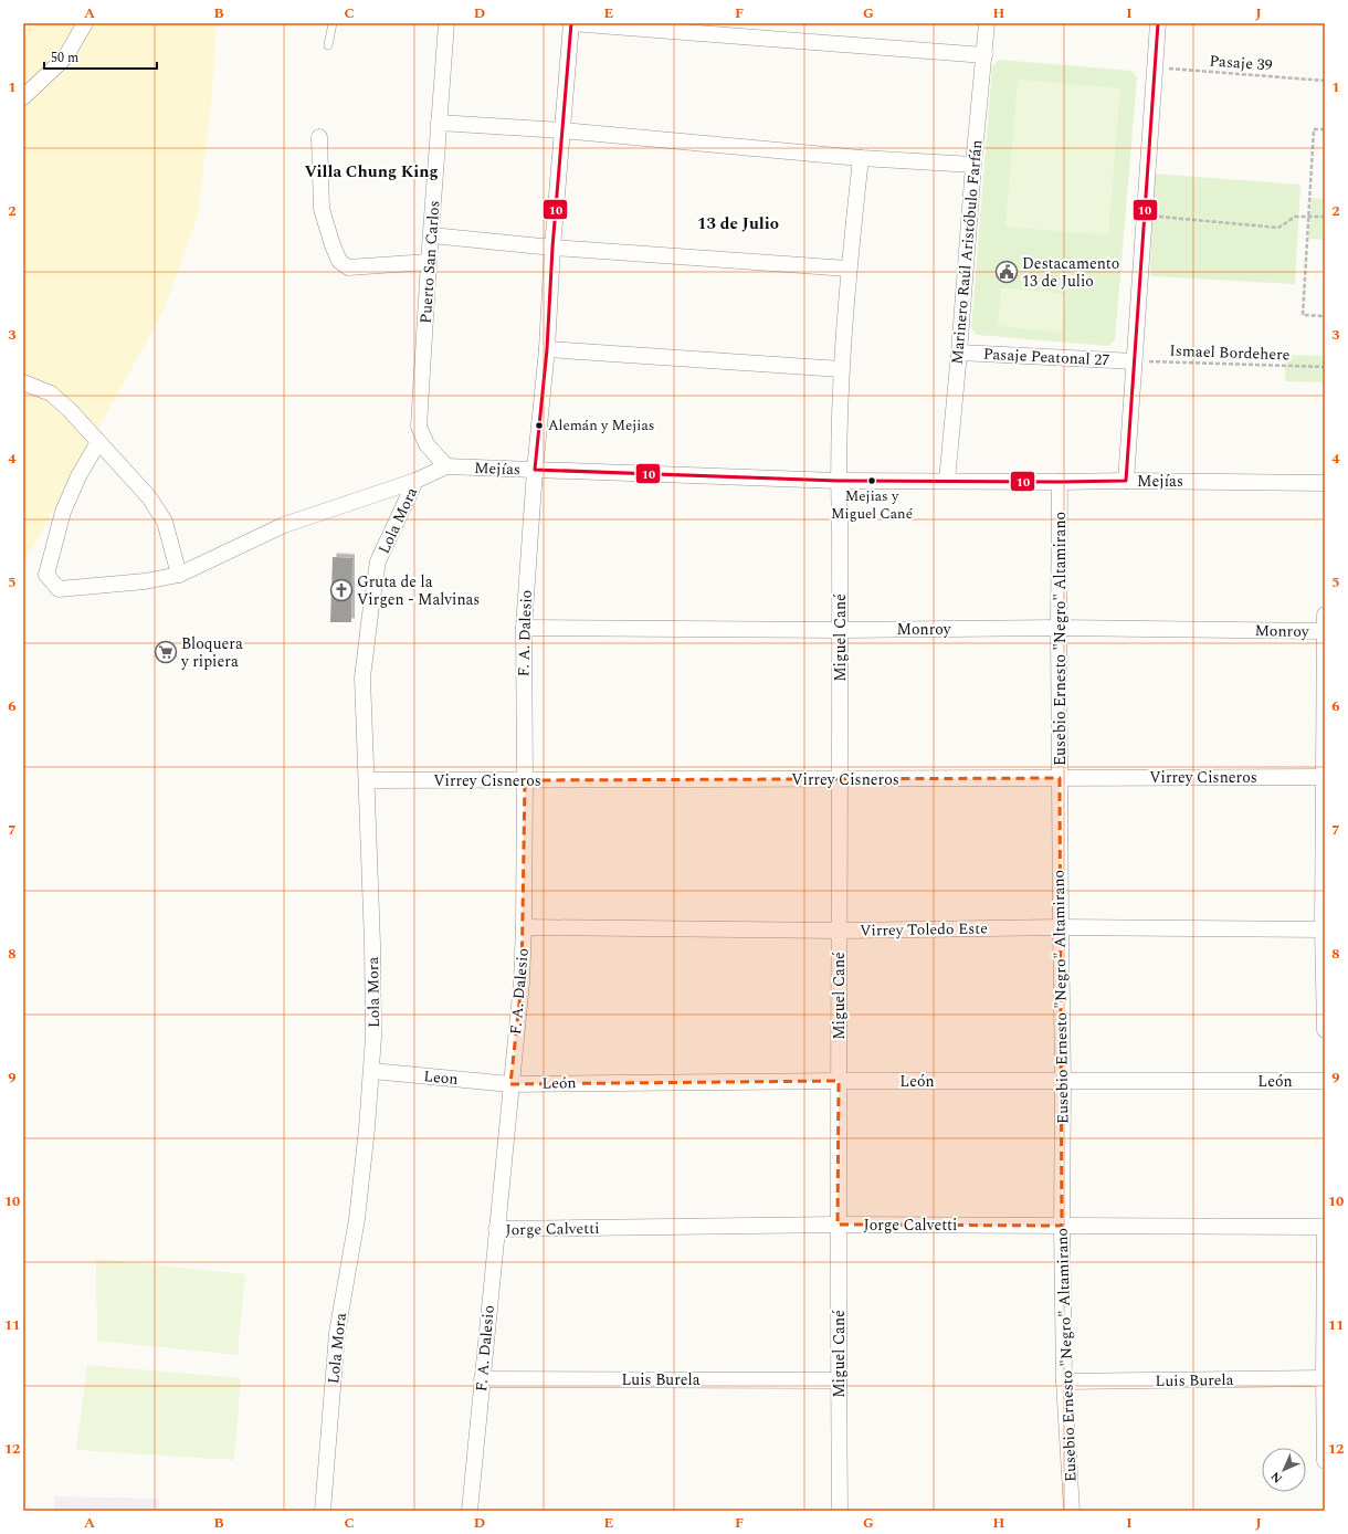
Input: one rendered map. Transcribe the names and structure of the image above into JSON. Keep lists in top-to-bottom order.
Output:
{
  "streets": {
    "street": [
      "Marinero Raúl Aristóbulo Farfán",
      "Puerto San Carlos",
      "Pasaje Peatonal 27",
      "Mejías",
      "Lola Mora",
      "Monroy",
      "F. A. Dalesio",
      "Miguel Cané",
      "Eusebio Ernesto \"Negro\" Altamirano",
      "Virrey Cisneros",
      "Virrey Toledo Este",
      "Leon",
      "León",
      "Jorge Calvetti",
      "Luis Burela"
    ],
    "path": ["Pasaje 39", "Ismael Bordehere"]
  },
  "crossings": [
    ["Marinero Raúl Aristóbulo Farfán", "Pasaje Peatonal 27"],
    ["Marinero Raúl Aristóbulo Farfán", "Mejías"],
    ["Puerto San Carlos", "Mejías"],
    ["Ismael Bordehere", "Pasaje Peatonal 27"],
    ["Mejías", "Lola Mora"],
    ["Mejías", "F. A. Dalesio"],
    ["Mejías", "Miguel Cané"],
    ["Mejías", "Eusebio Ernesto \"Negro\" Altamirano"],
    ["Lola Mora", "Virrey Cisneros"],
    ["Lola Mora", "Leon"],
    ["Monroy", "F. A. Dalesio"],
    ["Monroy", "Miguel Cané"],
    ["Monroy", "Eusebio Ernesto \"Negro\" Altamirano"],
    ["F. A. Dalesio", "Virrey Cisneros"],
    ["F. A. Dalesio", "Virrey Toledo Este"],
    ["F. A. Dalesio", "Leon"],
    ["F. A. Dalesio", "León"],
    ["F. A. Dalesio", "Jorge Calvetti"],
    ["F. A. Dalesio", "Luis Burela"],
    ["Miguel Cané", "Virrey Cisneros"],
    ["Miguel Cané", "Virrey Toledo Este"],
    ["Miguel Cané", "León"],
    ["Miguel Cané", "Jorge Calvetti"],
    ["Miguel Cané", "Luis Burela"],
    ["Eusebio Ernesto \"Negro\" Altamirano", "Virrey Cisneros"],
    ["Eusebio Ernesto \"Negro\" Altamirano", "Virrey Toledo Este"],
    ["Eusebio Ernesto \"Negro\" Altamirano", "León"],
    ["Eusebio Ernesto \"Negro\" Altamirano", "Jorge Calvetti"],
    ["Eusebio Ernesto \"Negro\" Altamirano", "Luis Burela"],
    ["Leon", "León"]
  ],
  "districts": ["Villa Chung King", "13 de Julio"],
  "places": {
    "public building": ["Destacamento 13 de Julio"],
    "other": ["Alemán y Mejias", "Mejias y Miguel Cané"],
    "church": ["Gruta de la Virgen - Malvinas"],
    "supermarket": ["Bloquera y ripiera"]
  },
  "lines": ["transit line 10"],
  "scale_bar": "50 m",
  "north": "bottom left",
  "grid": {
    "columns": [
      "A",
      "B",
      "C",
      "D",
      "E",
      "F",
      "G",
      "H",
      "I",
      "J"
    ],
    "rows": [
      "1",
      "2",
      "3",
      "4",
      "5",
      "6",
      "7",
      "8",
      "9",
      "10",
      "11",
      "12"
    ]
  }
}
